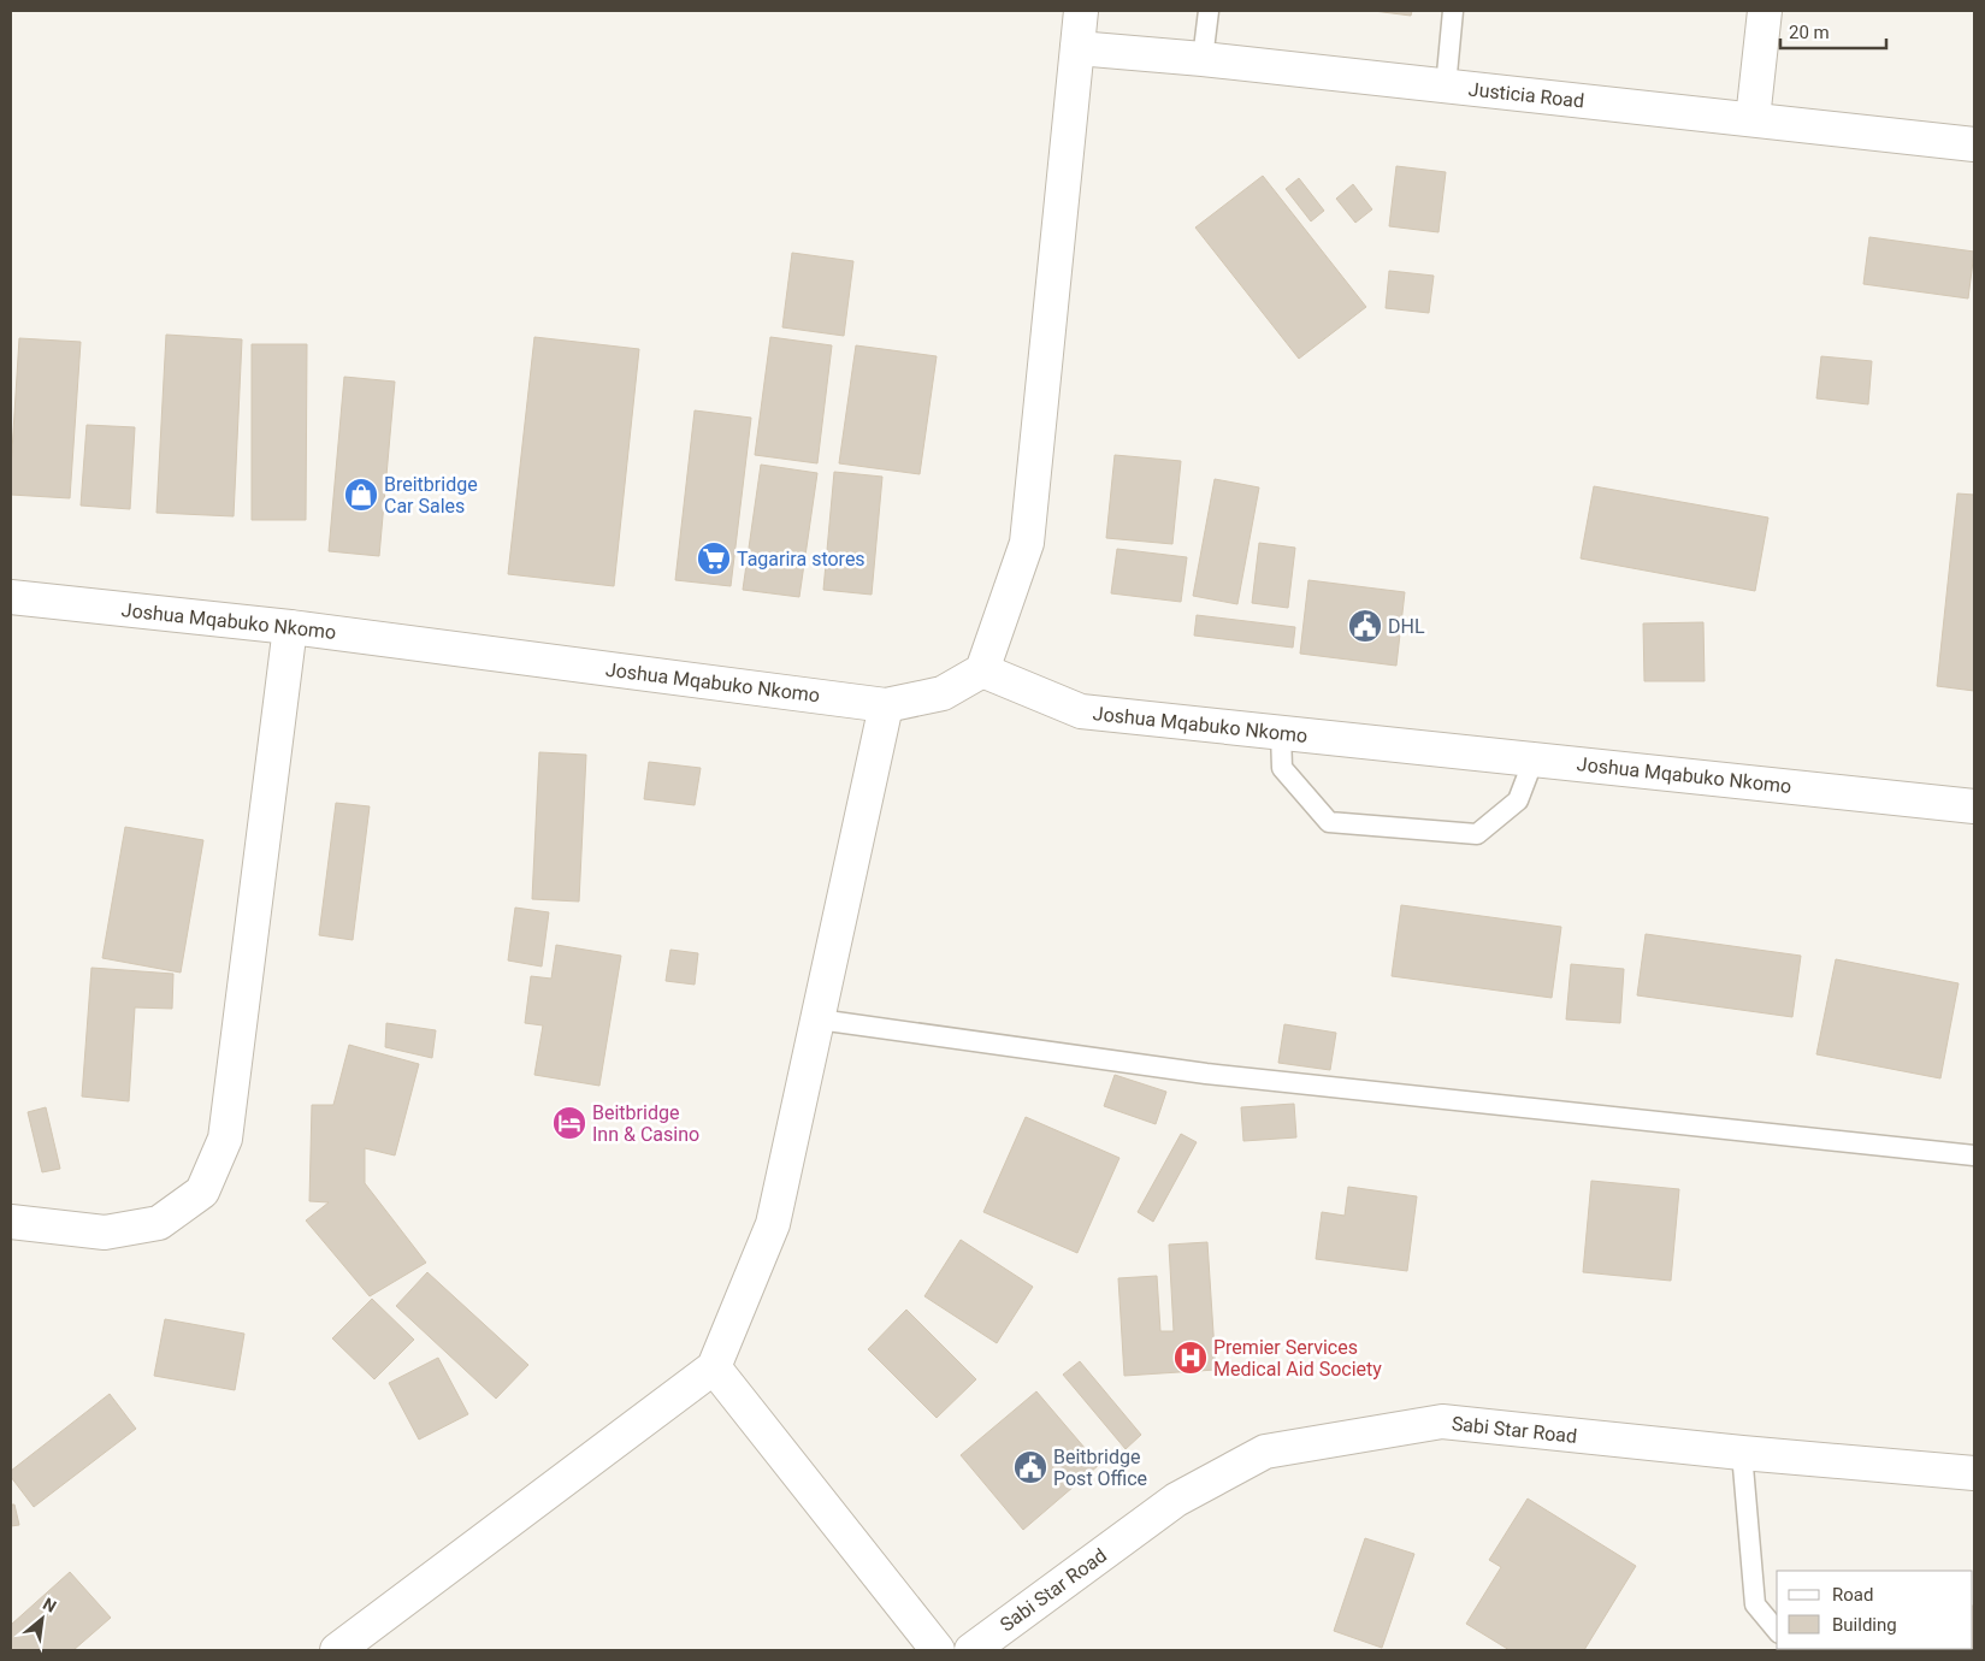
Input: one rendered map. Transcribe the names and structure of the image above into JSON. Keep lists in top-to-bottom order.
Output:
{
  "streets": {
    "street": ["Justicia Road", "Joshua Mqabuko Nkomo", "Sabi Star Road"]
  },
  "places": {
    "shop": ["Breitbridge Car Sales"],
    "supermarket": ["Tagarira stores"],
    "public building": ["DHL", "Beitbridge Post Office"],
    "hotel": ["Beitbridge Inn & Casino"],
    "hospital": ["Premier Services Medical Aid Society"]
  },
  "legend": ["Road", "Building"],
  "scale_bar": "20 m",
  "north": "top right"
}
